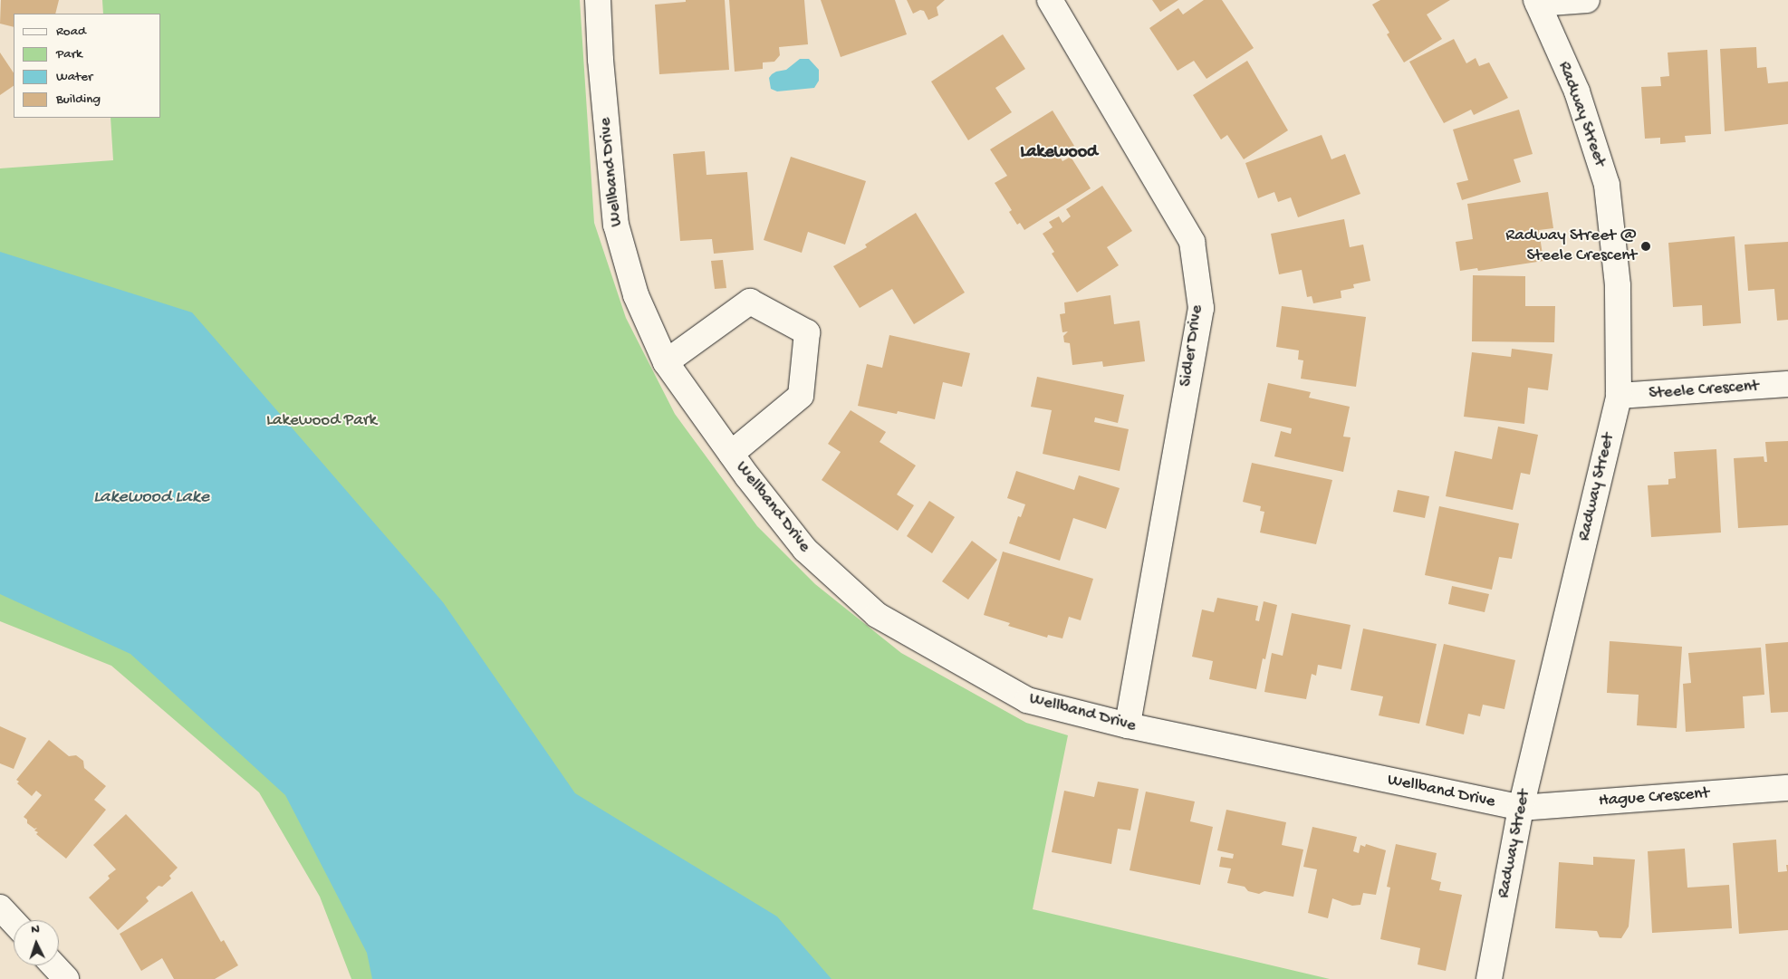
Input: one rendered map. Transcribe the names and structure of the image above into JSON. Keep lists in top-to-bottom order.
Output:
{
  "streets": {
    "street": [
      "Radway Street",
      "Wellband Drive",
      "Sidler Drive",
      "Steele Crescent",
      "Hague Crescent"
    ]
  },
  "crossings": [
    ["Radway Street", "Wellband Drive"],
    ["Radway Street", "Steele Crescent"],
    ["Radway Street", "Hague Crescent"],
    ["Wellband Drive", "Sidler Drive"],
    ["Wellband Drive", "Hague Crescent"]
  ],
  "districts": ["Lakewood"],
  "water": ["Lakewood Lake"],
  "parks": ["Lakewood Park"],
  "places": ["Radway Street @ Steele Crescent"],
  "legend": [
    "Road",
    "Park",
    "Water",
    "Building"
  ],
  "north": "top"
}
